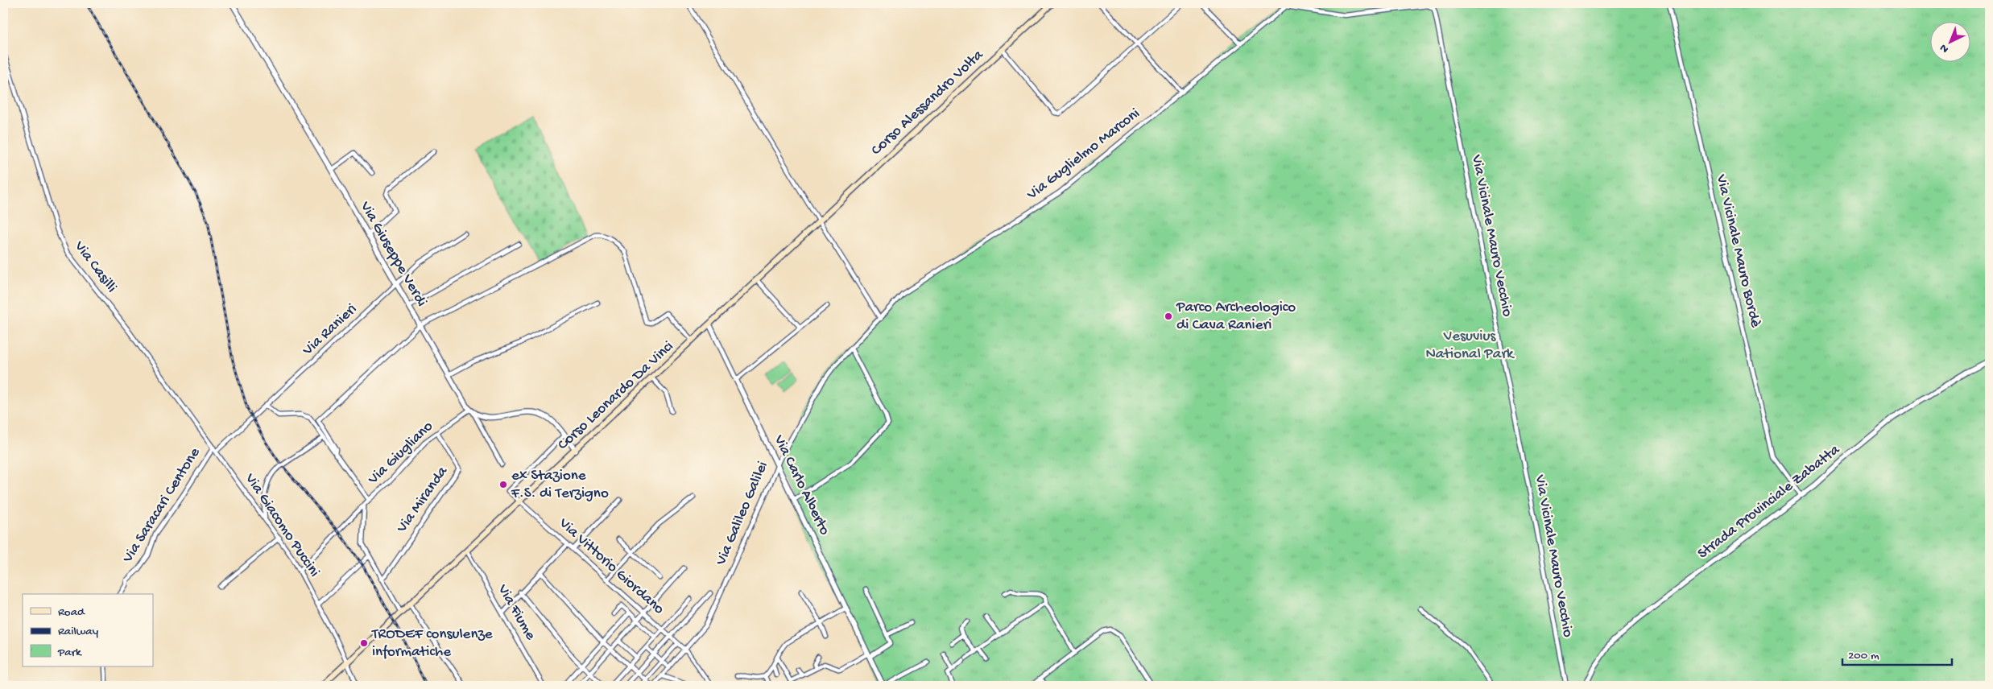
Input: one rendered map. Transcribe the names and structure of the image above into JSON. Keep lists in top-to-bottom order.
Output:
{
  "streets": {
    "main road": ["Corso Alessandro Volta", "Corso Leonardo Da Vinci"],
    "street": [
      "Via Guglielmo Marconi",
      "Via Vicinale Mauro Vecchio",
      "Via Vicinale Mauro Bordè",
      "Via Giuseppe Verdi",
      "Via Casilli",
      "Via Ranieri",
      "Via Giugliano",
      "Via Carlo Alberto",
      "Via Miranda",
      "Strada Provinciale Zabatta",
      "Via Saracari Centone",
      "Via Galileo Galilei",
      "Via Giacomo Puccini",
      "Via Vittorio Giordano",
      "Via Fiume"
    ]
  },
  "crossings": [
    ["Corso Alessandro Volta", "Corso Leonardo Da Vinci"],
    ["Via Guglielmo Marconi", "Via Vicinale Mauro Vecchio"],
    ["Via Guglielmo Marconi", "Via Galileo Galilei"],
    ["Via Vicinale Mauro Bordè", "Strada Provinciale Zabatta"],
    ["Via Giuseppe Verdi", "Via Ranieri"],
    ["Via Giuseppe Verdi", "Via Giugliano"],
    ["Via Casilli", "Via Ranieri"],
    ["Via Casilli", "Via Saracari Centone"],
    ["Via Casilli", "Via Giacomo Puccini"],
    ["Via Ranieri", "Via Saracari Centone"],
    ["Via Ranieri", "Via Giacomo Puccini"],
    ["Corso Leonardo Da Vinci", "Via Carlo Alberto"],
    ["Corso Leonardo Da Vinci", "Via Giacomo Puccini"],
    ["Corso Leonardo Da Vinci", "Via Vittorio Giordano"],
    ["Corso Leonardo Da Vinci", "Via Fiume"],
    ["Via Giugliano", "Via Miranda"],
    ["Via Giugliano", "Via Giacomo Puccini"],
    ["Via Carlo Alberto", "Via Galileo Galilei"],
    ["Via Saracari Centone", "Via Giacomo Puccini"],
    ["Via Galileo Galilei", "Via Vittorio Giordano"]
  ],
  "parks": ["Vesuvius National Park"],
  "places": ["Parco Archeologico di Cava Ranieri", "ex Stazione F.S. di Terzigno", "TRODEF consulenze informatiche"],
  "legend": ["Road", "Railway", "Park"],
  "scale_bar": "200 m",
  "north": "bottom left"
}
